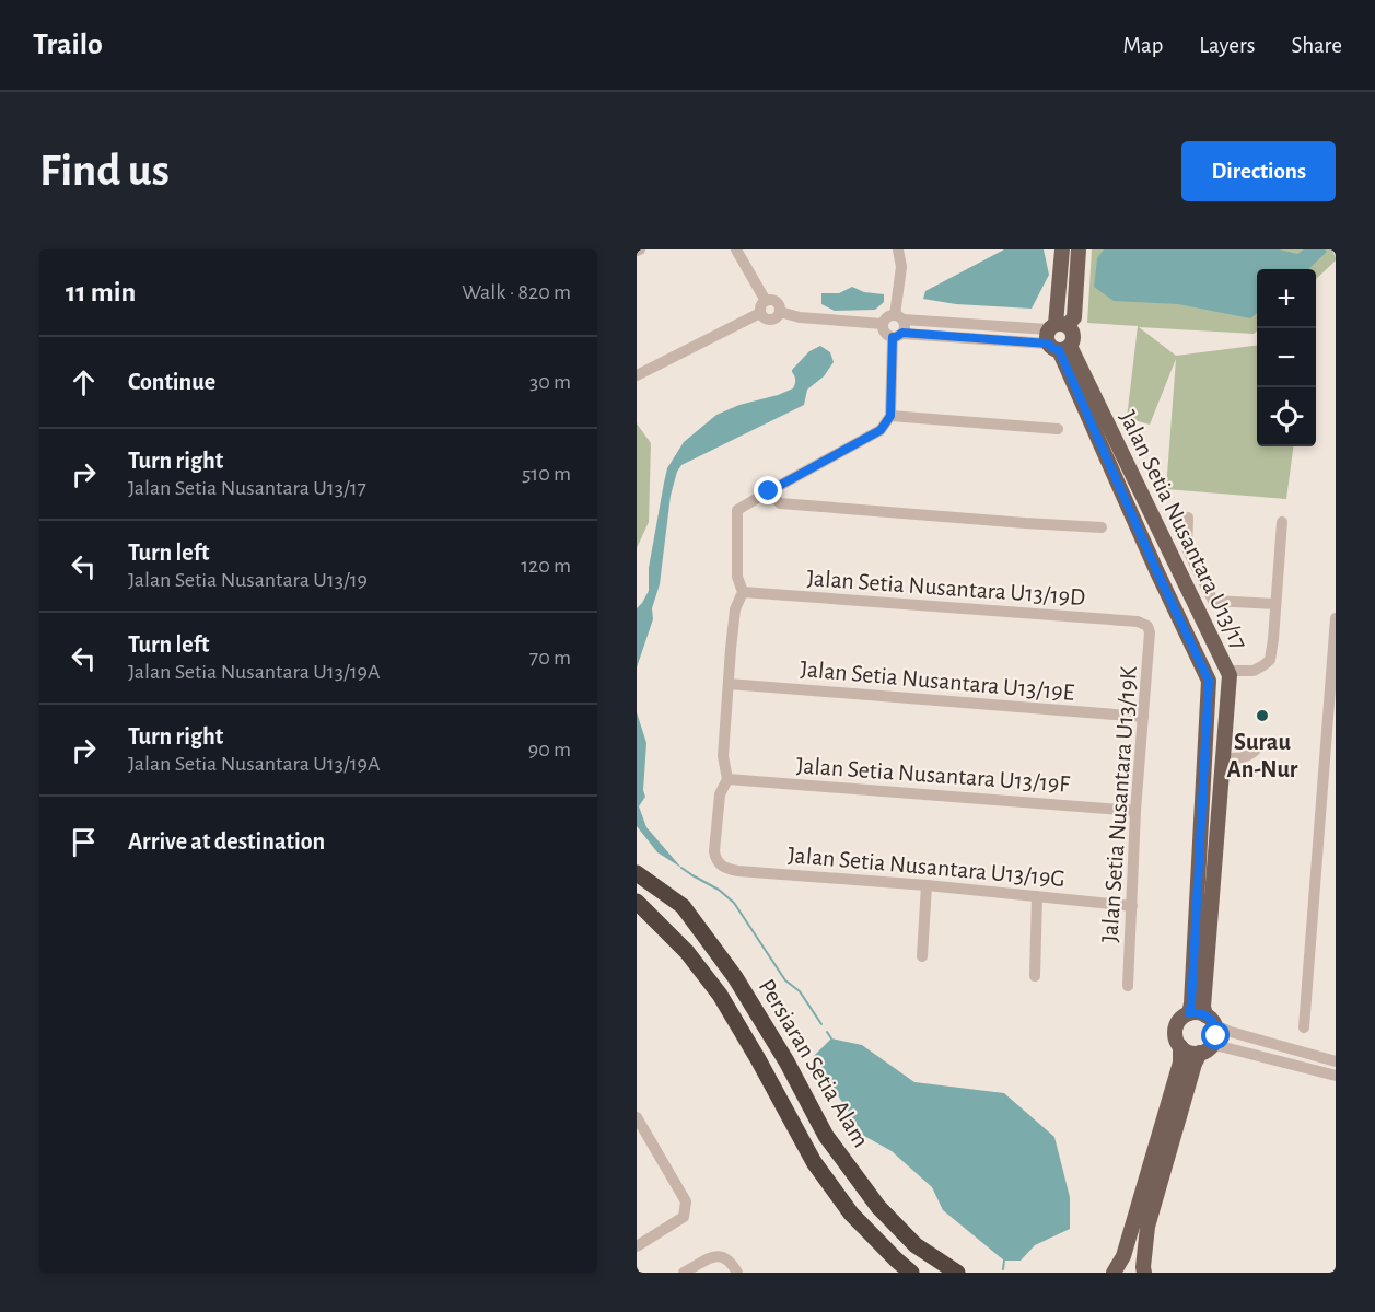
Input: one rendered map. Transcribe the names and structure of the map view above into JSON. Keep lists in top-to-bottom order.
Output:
{
  "streets": {
    "highway": ["Persiaran Setia Alam"],
    "main road": ["Jalan Setia Nusantara U13/17"],
    "street": [
      "Jalan Setia Nusantara U13/19D",
      "Jalan Setia Nusantara U13/19E",
      "Jalan Setia Nusantara U13/19F",
      "Jalan Setia Nusantara U13/19K",
      "Jalan Setia Nusantara U13/19G"
    ]
  },
  "crossings": [
    ["Jalan Setia Nusantara U13/19D", "Jalan Setia Nusantara U13/19K"],
    ["Jalan Setia Nusantara U13/19E", "Jalan Setia Nusantara U13/19K"],
    ["Jalan Setia Nusantara U13/19F", "Jalan Setia Nusantara U13/19K"],
    ["Jalan Setia Nusantara U13/19F", "Jalan Setia Nusantara U13/19G"],
    ["Jalan Setia Nusantara U13/19K", "Jalan Setia Nusantara U13/19G"]
  ],
  "places": ["Surau An-Nur"],
  "page": {
    "header": "Trailo",
    "nav": ["Map", "Layers", "Share"],
    "buttons": "Directions",
    "title": "Find us",
    "heading": ["11 min", "Walk · 820 m"],
    "map_buttons": ["+", "−"],
    "list": [
      ["Continue", "30 m"],
      ["Turn right", "Jalan Setia Nusantara U13/17", "510 m"],
      ["Turn left", "Jalan Setia Nusantara U13/19", "120 m"],
      ["Turn left", "Jalan Setia Nusantara U13/19A", "70 m"],
      ["Turn right", "Jalan Setia Nusantara U13/19A", "90 m"],
      "Arrive at destination"
    ]
  }
}
